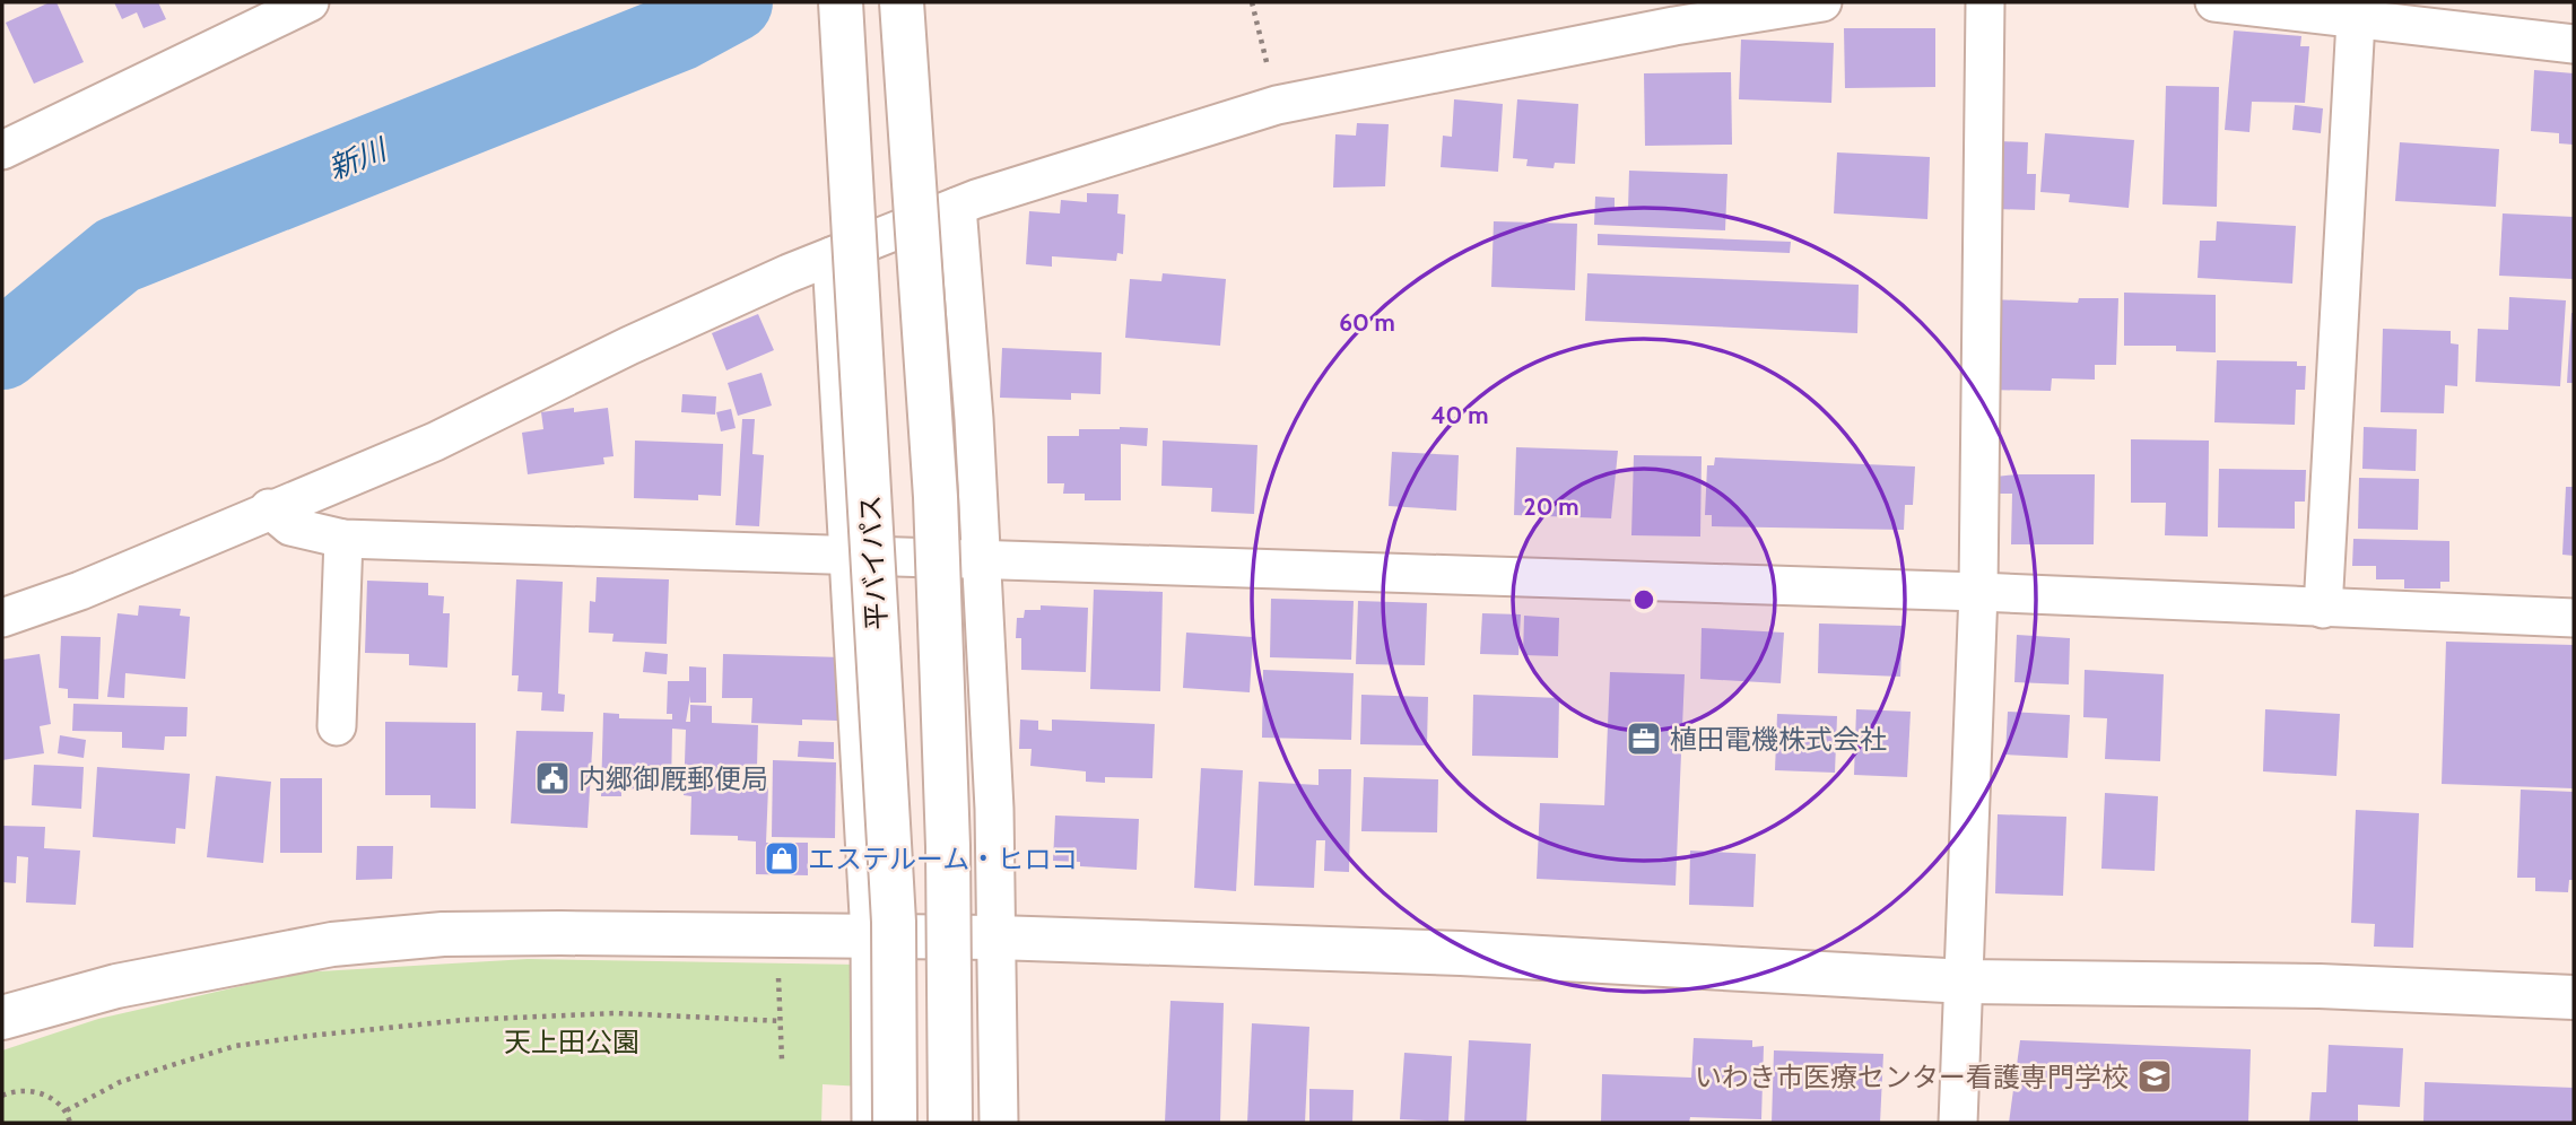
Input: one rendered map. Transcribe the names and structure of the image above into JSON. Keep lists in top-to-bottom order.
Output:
{
  "streets": {
    "main road": ["平バイパス"]
  },
  "water": ["新川"],
  "parks": ["天上田公園"],
  "places": {
    "office": ["植田電機株式会社"],
    "public building": ["内郷御厩郵便局"],
    "shop": ["エステルーム・ヒロコ"],
    "school or university": ["いわき市医療センター看護専門学校"]
  },
  "rings": ["60 m", "40 m", "20 m"]
}
